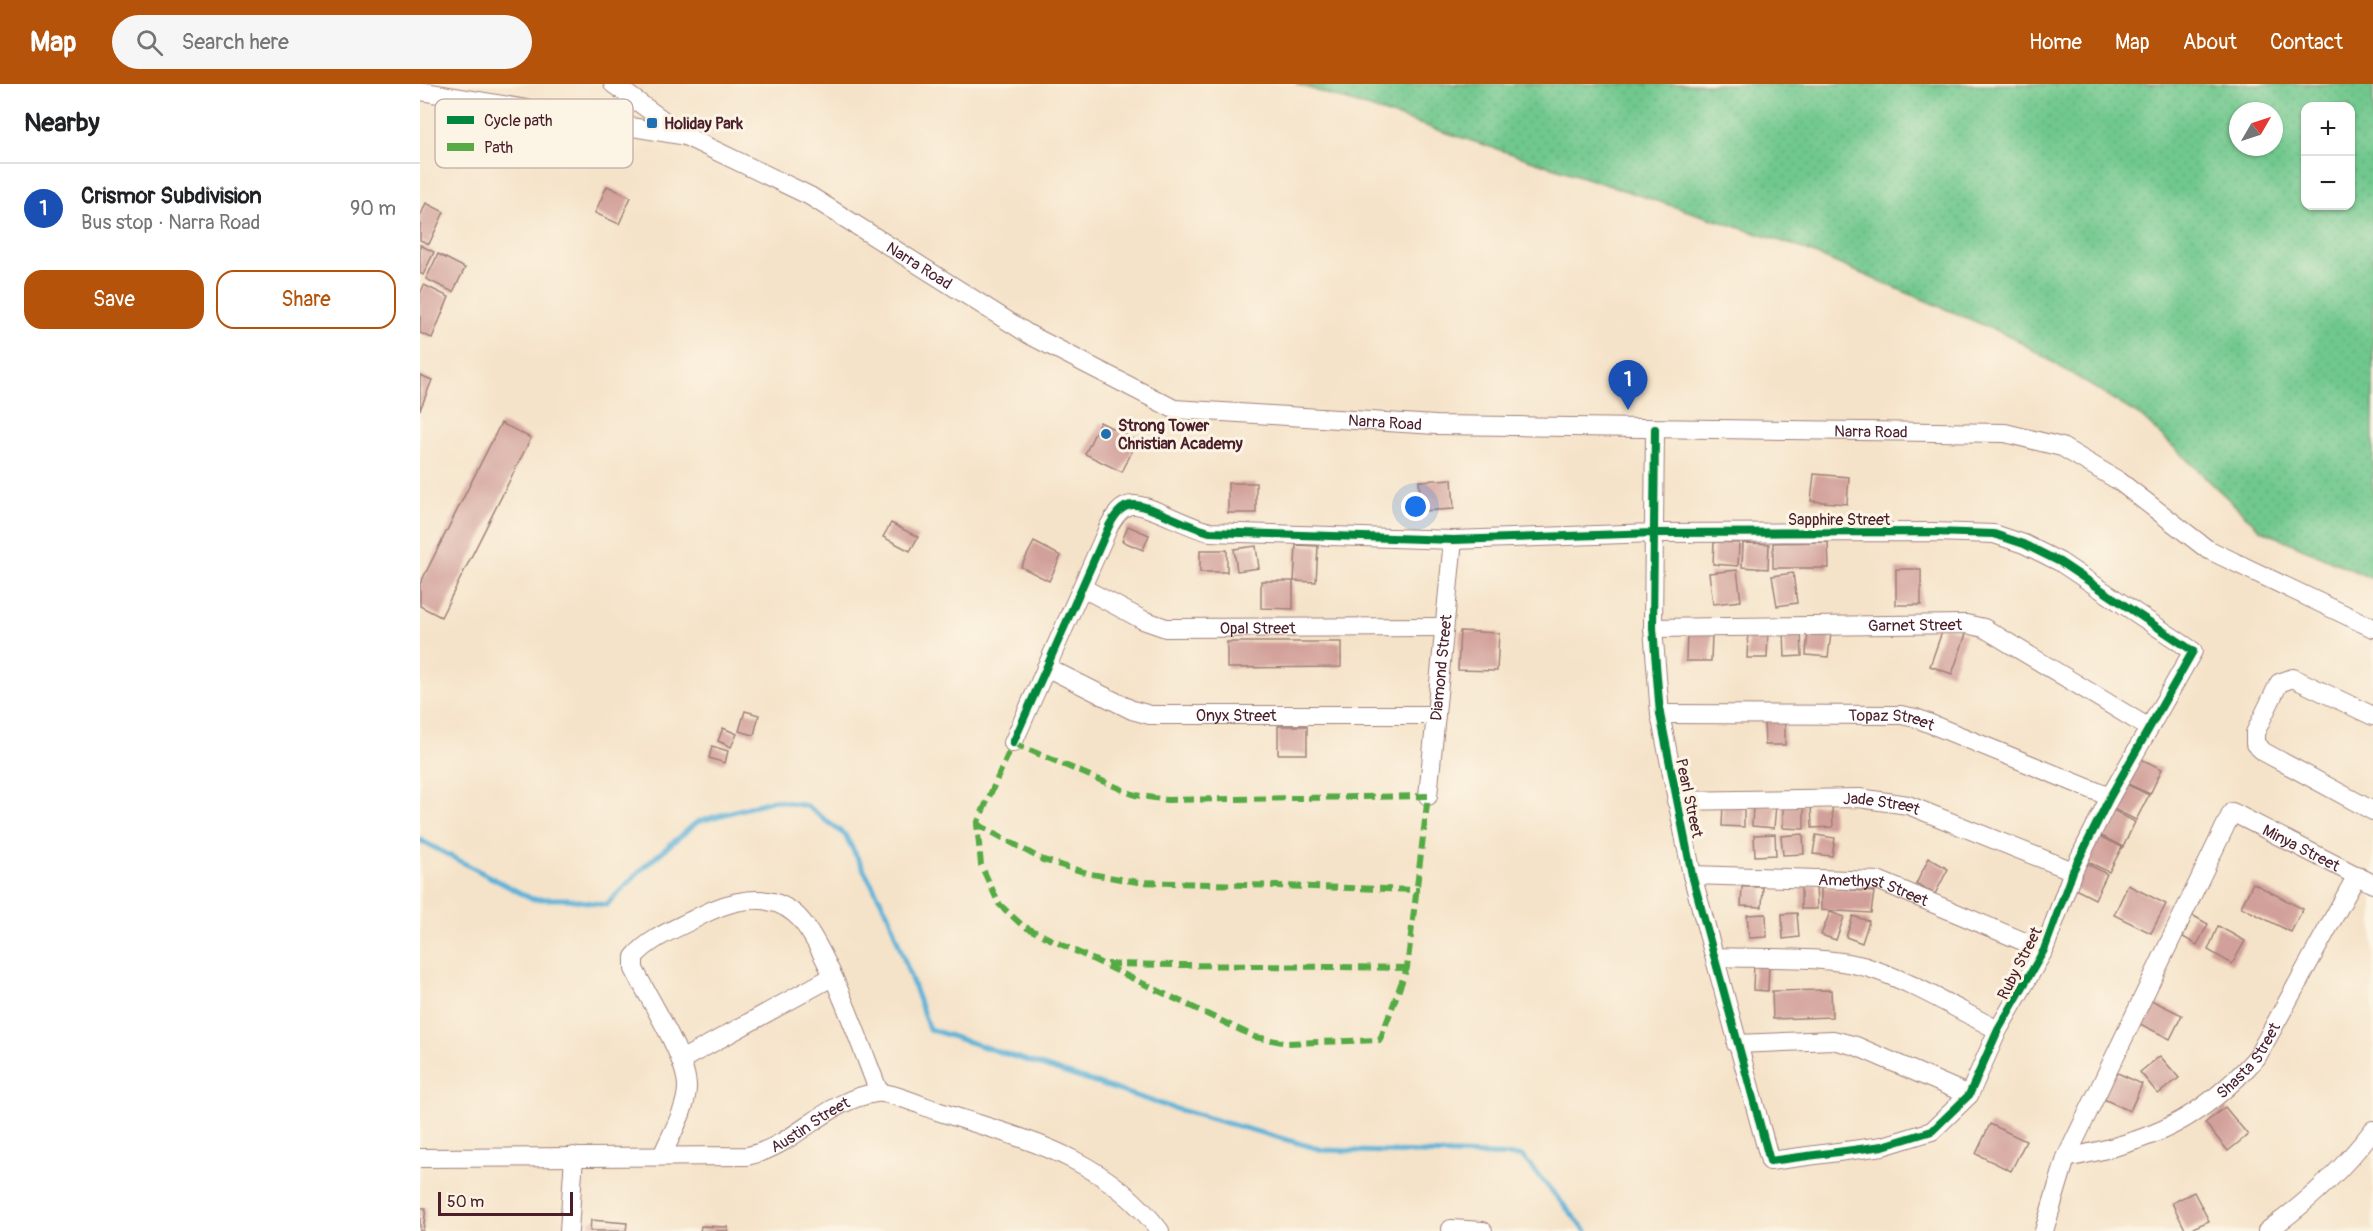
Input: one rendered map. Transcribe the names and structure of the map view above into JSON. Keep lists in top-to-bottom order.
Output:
{
  "streets": {
    "street": [
      "Narra Road",
      "Sapphire Street",
      "Garnet Street",
      "Opal Street",
      "Diamond Street",
      "Onyx Street",
      "Topaz Street",
      "Pearl Street",
      "Jade Street",
      "Minya Street",
      "Amethyst Street",
      "Ruby Street",
      "Shasta Street",
      "Austin Street"
    ]
  },
  "crossings": [
    ["Narra Road", "Pearl Street"],
    ["Sapphire Street", "Opal Street"],
    ["Sapphire Street", "Diamond Street"],
    ["Sapphire Street", "Pearl Street"],
    ["Sapphire Street", "Ruby Street"],
    ["Garnet Street", "Pearl Street"],
    ["Garnet Street", "Ruby Street"],
    ["Opal Street", "Diamond Street"],
    ["Diamond Street", "Onyx Street"],
    ["Topaz Street", "Pearl Street"],
    ["Topaz Street", "Ruby Street"],
    ["Pearl Street", "Jade Street"],
    ["Pearl Street", "Amethyst Street"],
    ["Pearl Street", "Ruby Street"],
    ["Jade Street", "Ruby Street"],
    ["Minya Street", "Shasta Street"],
    ["Amethyst Street", "Ruby Street"]
  ],
  "places": {
    "transit": ["Holiday Park"],
    "other": ["Strong Tower Christian Academy"]
  },
  "legend": ["Cycle path", "Path"],
  "scale_bar": "50 m",
  "north": "top right",
  "page": {
    "header": "Map",
    "search": "Search here",
    "nav": [
      "Home",
      "Map",
      "About",
      "Contact"
    ],
    "heading": "Nearby",
    "map_buttons": ["+", "−"],
    "list": [
      {
        "mark": "1",
        "name": "Crismor Subdivision",
        "note": "Bus stop · Narra Road",
        "value": "90 m"
      }
    ],
    "buttons": ["Save", "Share"],
    "pins": "1",
    "scale": "50 m"
  }
}
